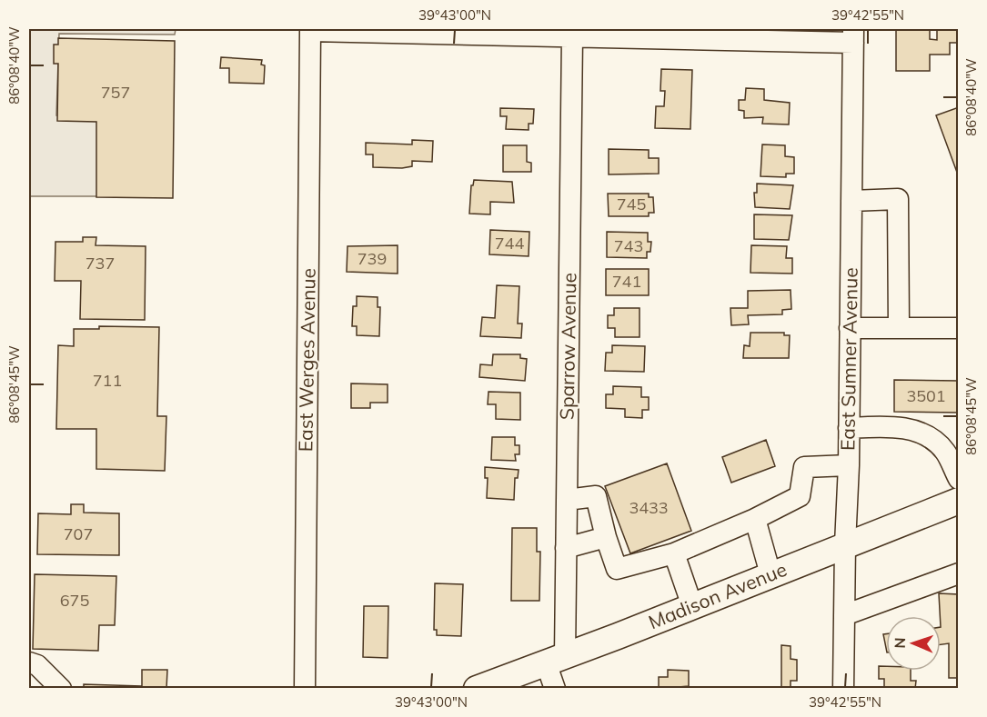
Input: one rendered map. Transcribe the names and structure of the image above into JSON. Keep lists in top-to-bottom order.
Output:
{
  "streets": {
    "main road": ["Madison Avenue"],
    "street": ["Sparrow Avenue", "East Sumner Avenue", "East Werges Avenue"]
  },
  "crossings": [
    ["Sparrow Avenue", "East Werges Avenue"],
    ["Sparrow Avenue", "Madison Avenue"],
    ["East Sumner Avenue", "Madison Avenue"]
  ],
  "house_numbers": [
    "757",
    "745",
    "744",
    "743",
    "739",
    "737",
    "741",
    "711",
    "3501",
    "3433",
    "707",
    "675"
  ],
  "north": "left",
  "coordinates": [
    "39°43'00\"N",
    "39°42'55\"N",
    "86°08'40\"W",
    "86°08'45\"W"
  ]
}
